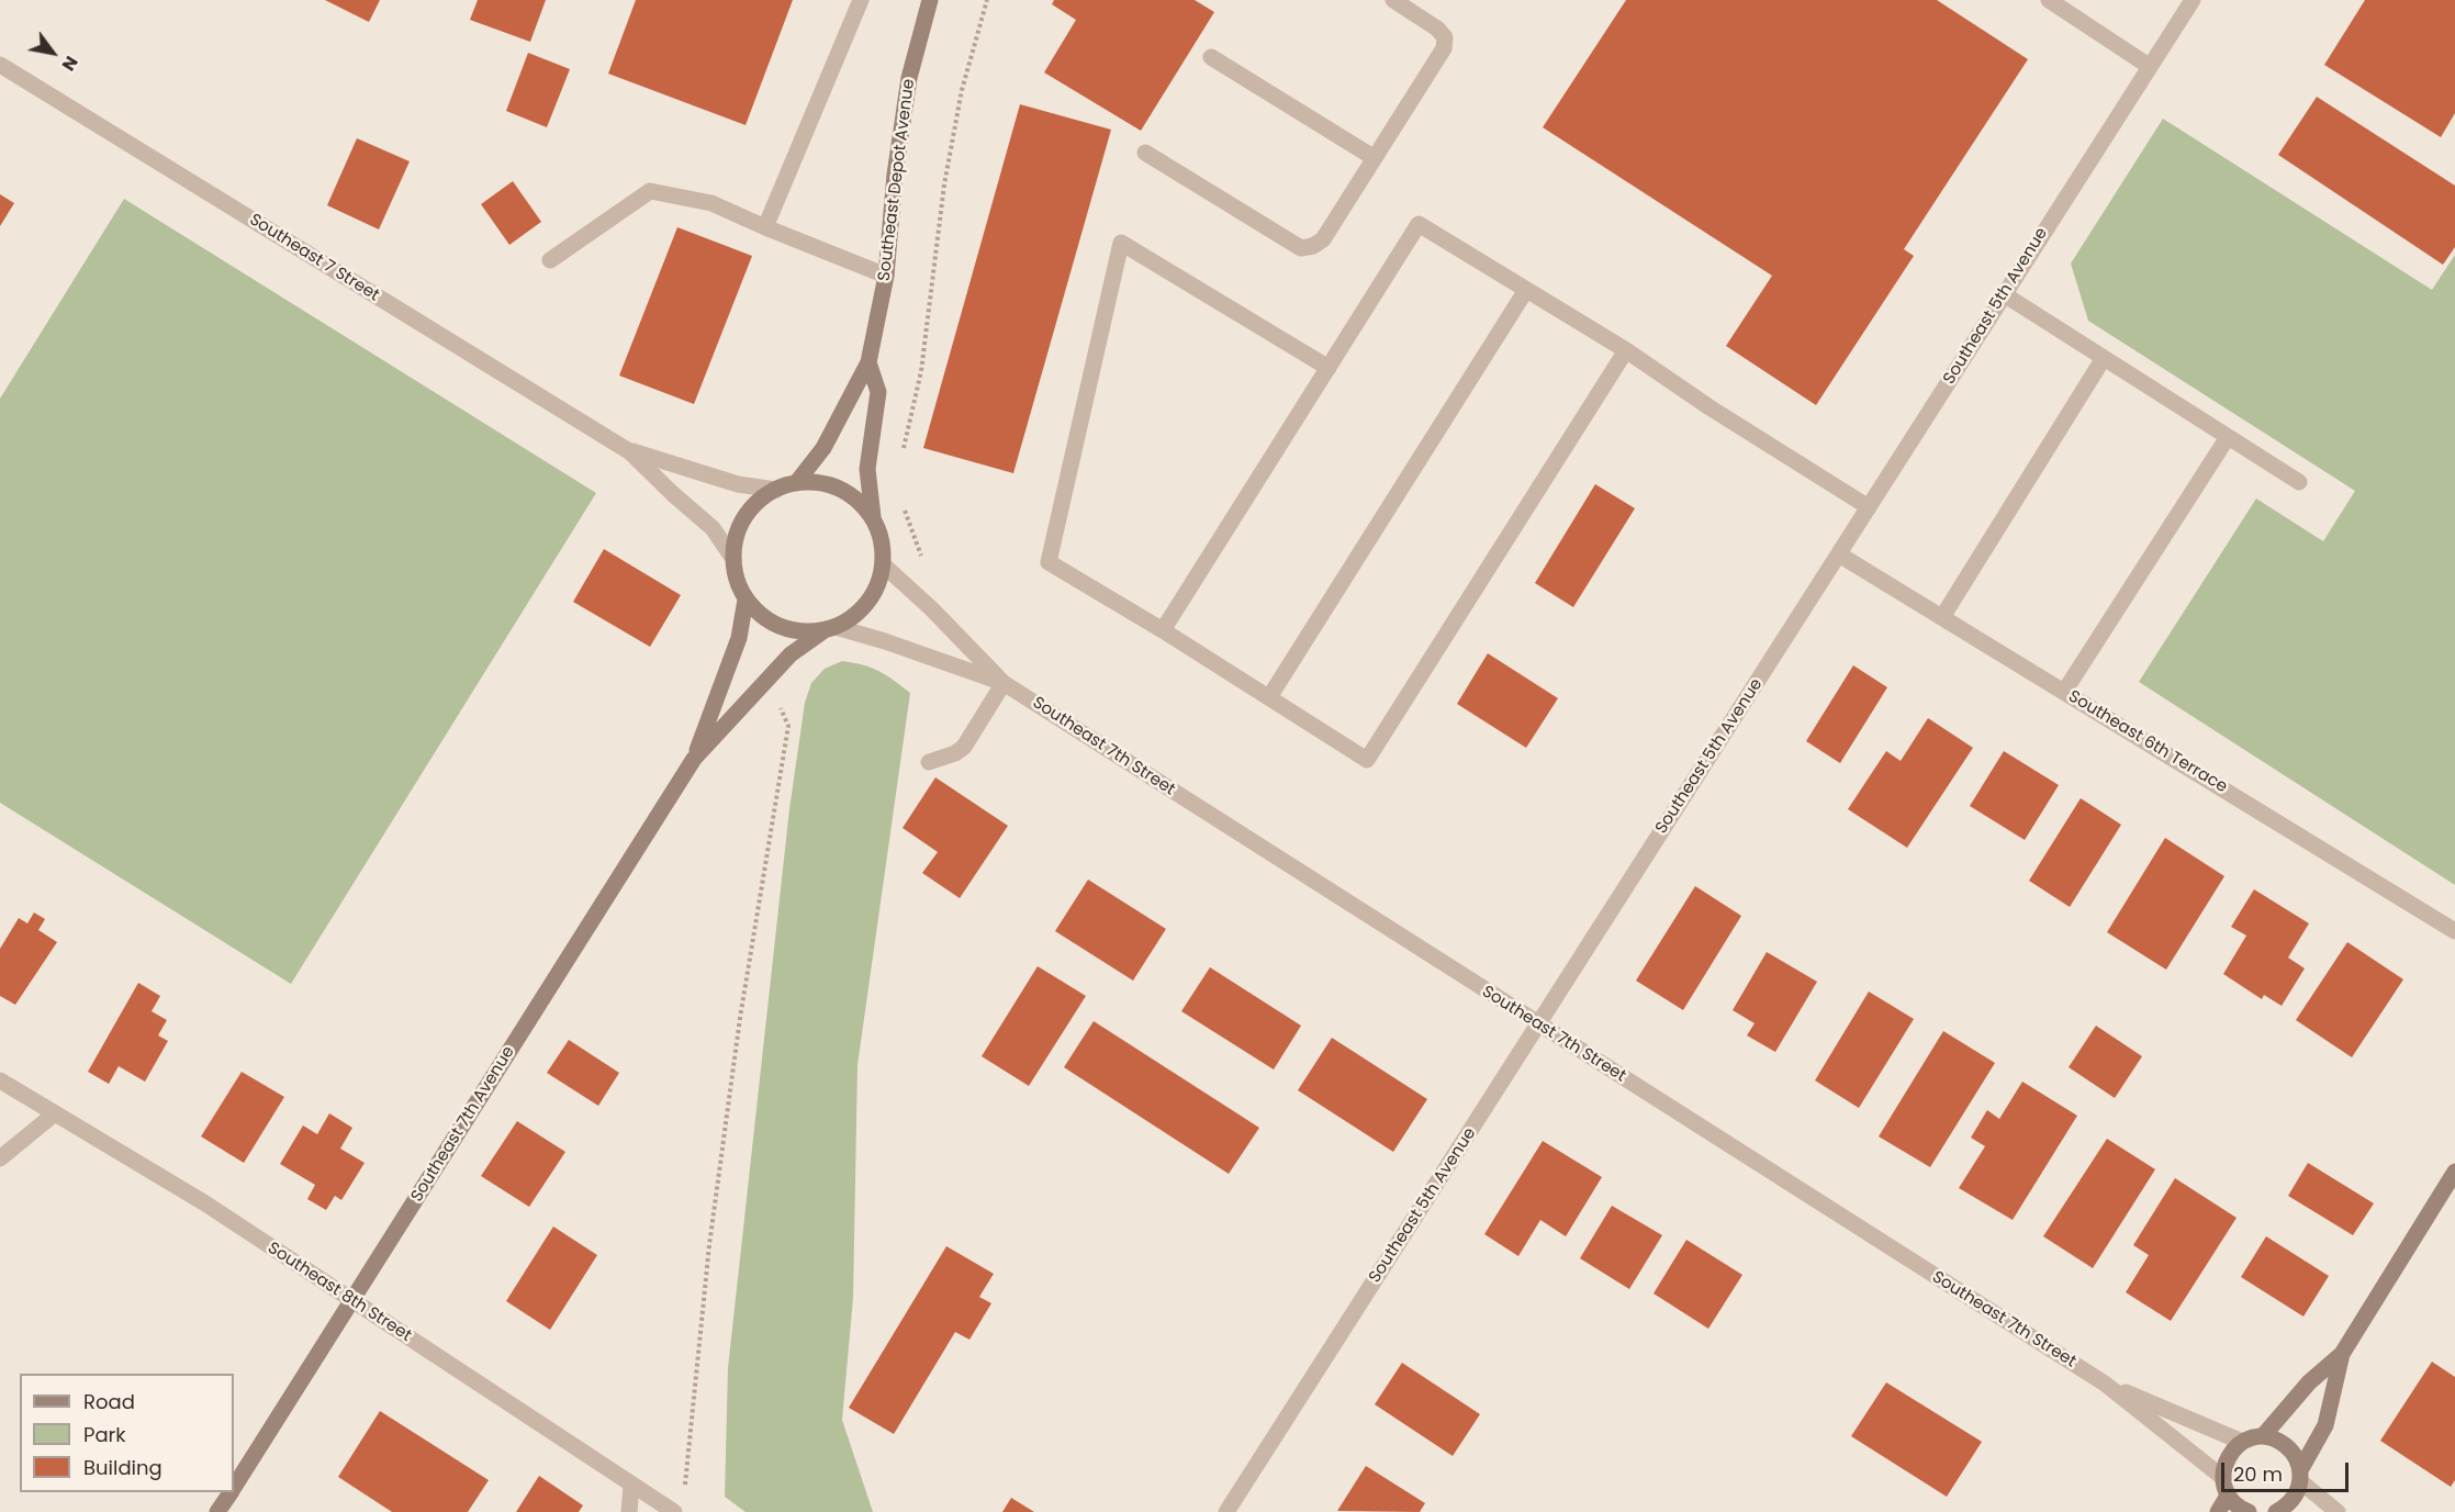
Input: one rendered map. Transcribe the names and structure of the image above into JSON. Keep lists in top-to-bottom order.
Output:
{
  "streets": {
    "street": [
      "Southeast Depot Avenue",
      "Southeast 7 Street",
      "Southeast 5th Avenue",
      "Southeast 6th Terrace",
      "Southeast 7th Street",
      "Southeast 7th Avenue",
      "Southeast 8th Street"
    ]
  },
  "crossings": [
    ["Southeast Depot Avenue", "Southeast 7 Street"],
    ["Southeast Depot Avenue", "Southeast 7th Street"],
    ["Southeast Depot Avenue", "Southeast 7th Avenue"],
    ["Southeast 7 Street", "Southeast 7th Street"],
    ["Southeast 7 Street", "Southeast 7th Avenue"],
    ["Southeast 5th Avenue", "Southeast 6th Terrace"],
    ["Southeast 5th Avenue", "Southeast 7th Street"],
    ["Southeast 7th Street", "Southeast 7th Avenue"],
    ["Southeast 7th Avenue", "Southeast 8th Street"]
  ],
  "legend": ["Road", "Park", "Building"],
  "scale_bar": "20 m",
  "north": "bottom right"
}
